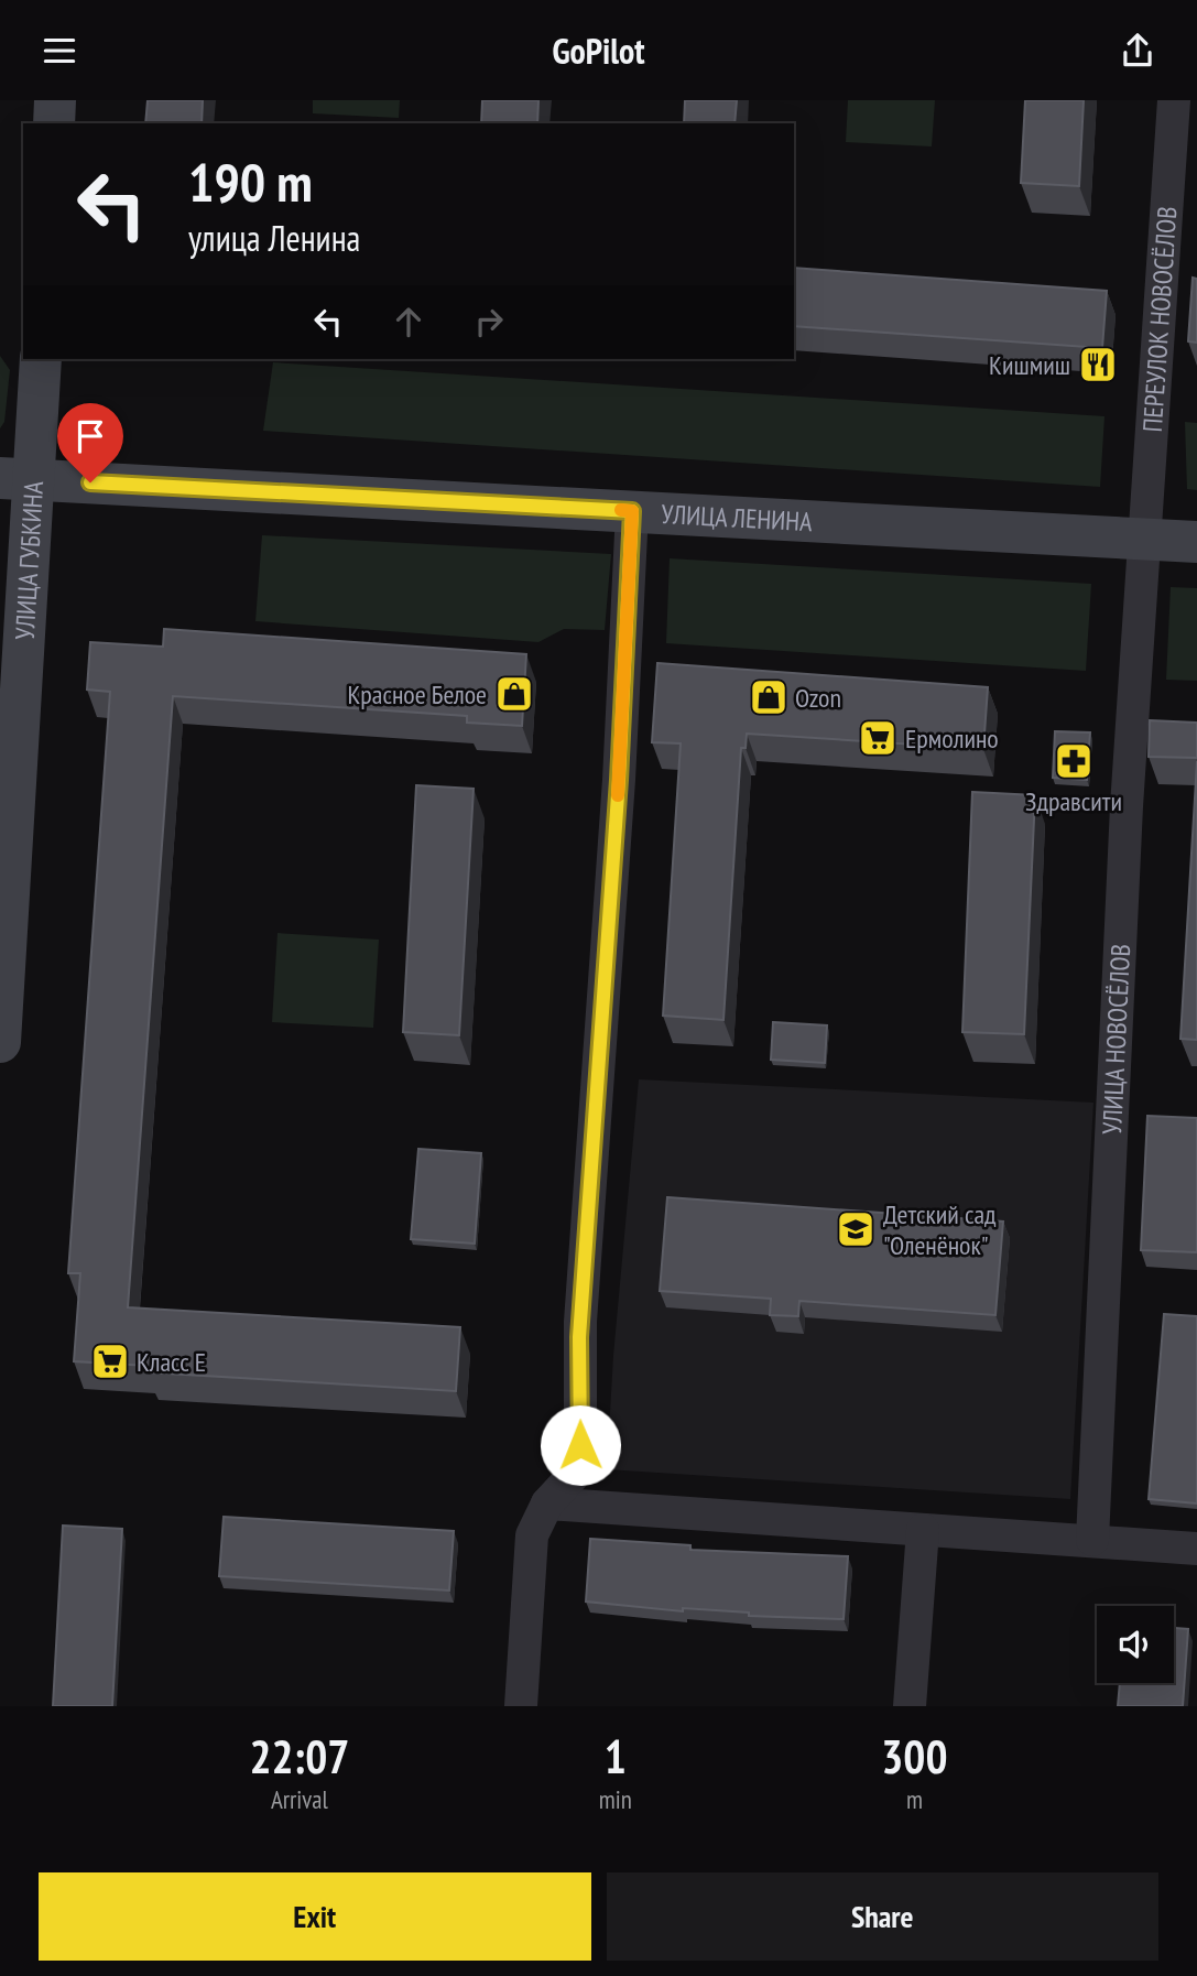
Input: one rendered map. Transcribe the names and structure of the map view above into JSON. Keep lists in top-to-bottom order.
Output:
{
  "streets": {
    "main road": ["УЛИЦА ЛЕНИНА", "УЛИЦА ГУБКИНА"],
    "street": ["ПЕРЕУЛОК НОВОСЁЛОВ", "УЛИЦА НОВОСЁЛОВ"]
  },
  "crossings": [
    ["ПЕРЕУЛОК НОВОСЁЛОВ", "УЛИЦА ЛЕНИНА"],
    ["ПЕРЕУЛОК НОВОСЁЛОВ", "УЛИЦА НОВОСЁЛОВ"],
    ["УЛИЦА ЛЕНИНА", "УЛИЦА ГУБКИНА"],
    ["УЛИЦА ЛЕНИНА", "УЛИЦА НОВОСЁЛОВ"]
  ],
  "places": {
    "restaurant": ["Кишмиш"],
    "shop": ["Красное Белое", "Ozon"],
    "supermarket": ["Ермолино", "Класс Е"],
    "pharmacy": ["Здравсити"],
    "school or university": ["Детский сад \"Оленёнок\""]
  },
  "page": {
    "header": "GoPilot",
    "turn": ["190 m", "улица Ленина"],
    "eta": [
      "22:07",
      "Arrival",
      "1",
      "min",
      "300",
      "m"
    ],
    "buttons": ["Exit", "Share"]
  }
}
